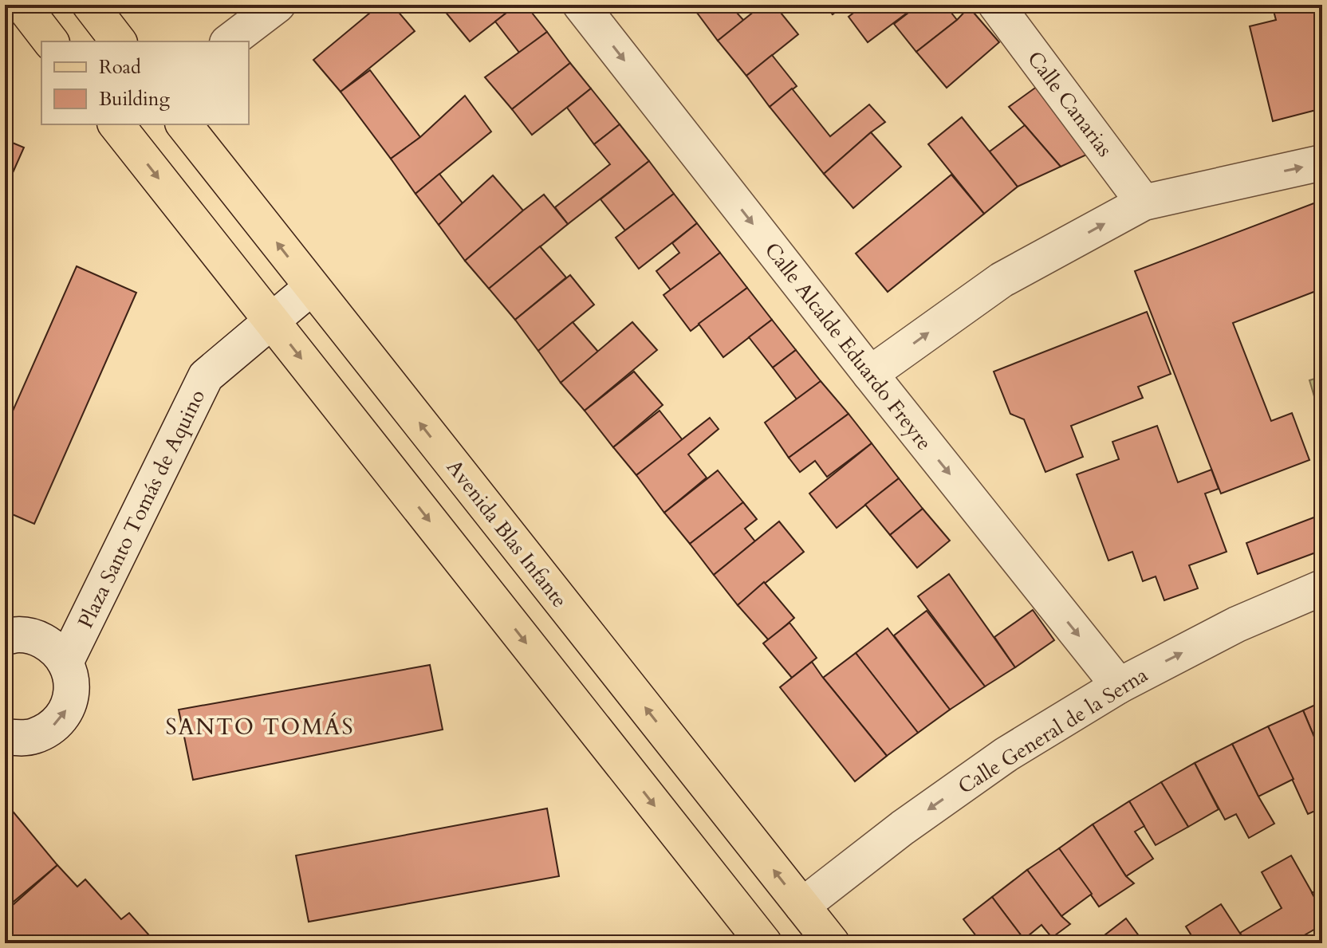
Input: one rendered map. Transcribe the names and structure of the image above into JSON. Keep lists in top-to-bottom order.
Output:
{
  "streets": {
    "main road": ["Avenida Blas Infante"],
    "street": [
      "Calle Canarias",
      "Calle Alcalde Eduardo Freyre",
      "Plaza Santo Tomás de Aquino",
      "Calle General de la Serna"
    ]
  },
  "crossings": [
    ["Calle Alcalde Eduardo Freyre", "Calle General de la Serna"],
    ["Plaza Santo Tomás de Aquino", "Avenida Blas Infante"],
    ["Avenida Blas Infante", "Calle General de la Serna"]
  ],
  "one_way": ["Calle Alcalde Eduardo Freyre"],
  "districts": ["SANTO TOMÁS"],
  "legend": ["Road", "Building"]
}
